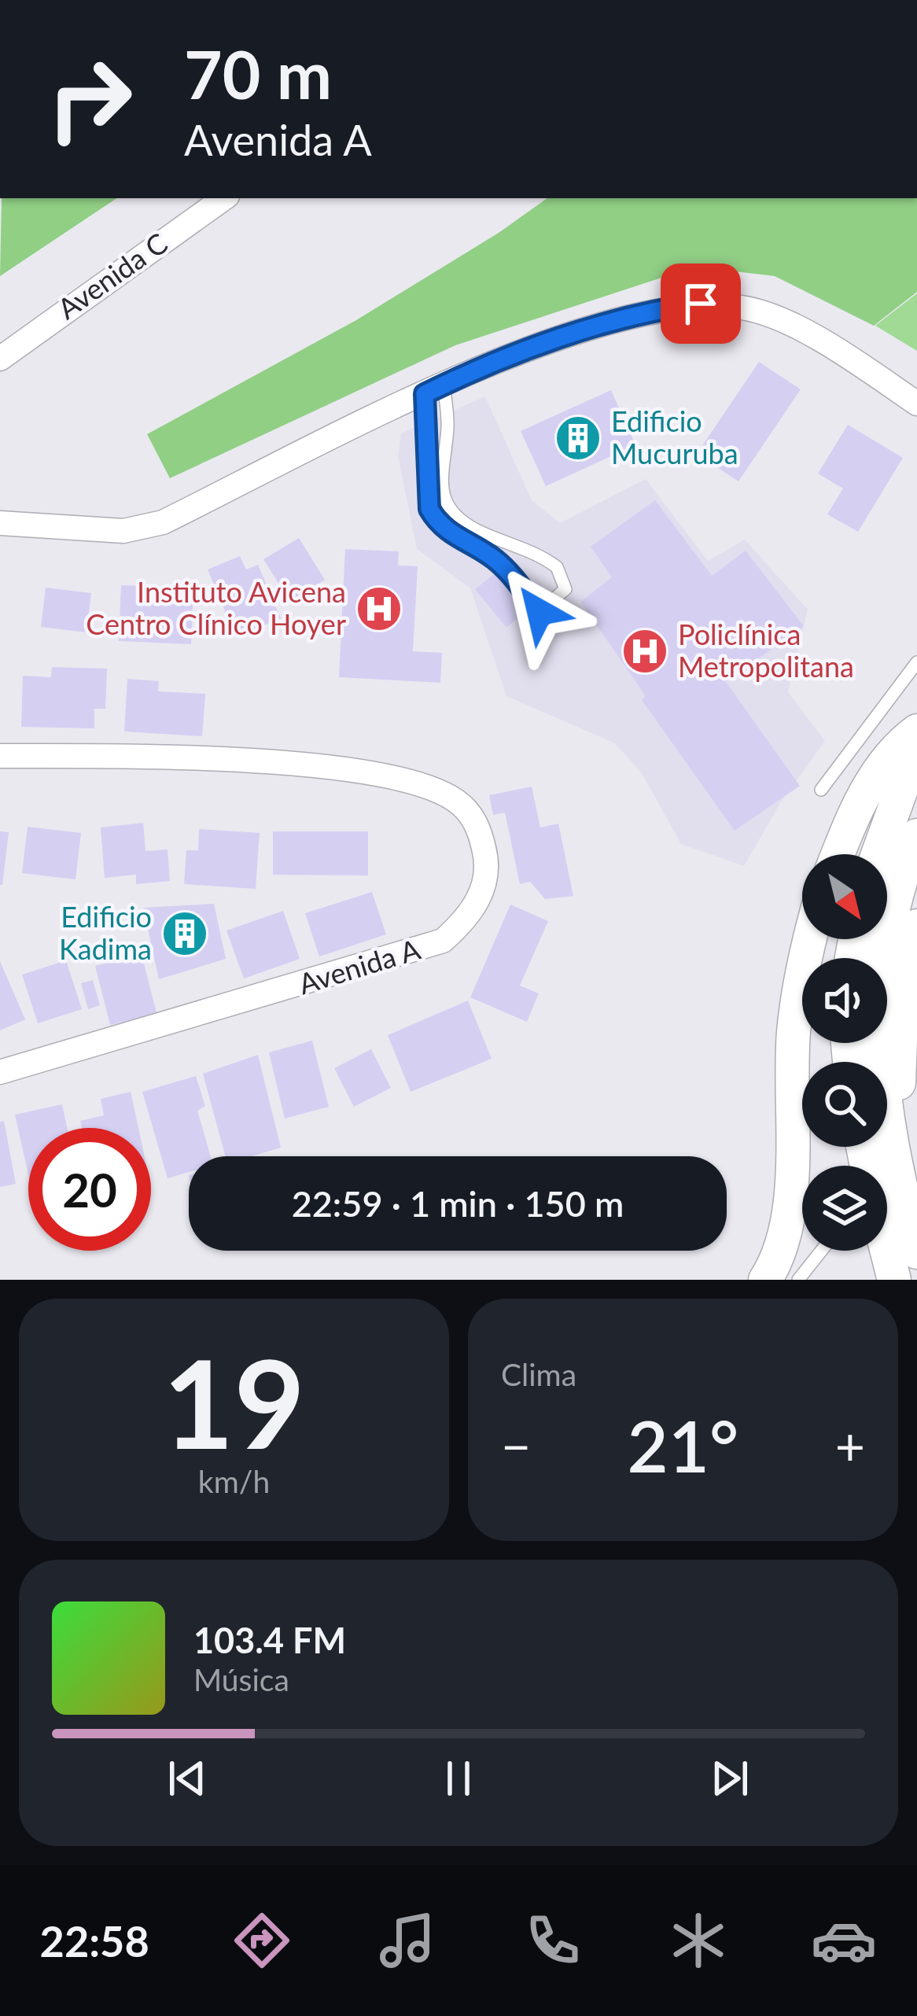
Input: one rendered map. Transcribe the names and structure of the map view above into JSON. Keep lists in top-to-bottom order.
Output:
{
  "streets": {
    "street": ["Avenida C", "Avenida A"]
  },
  "places": {
    "building": ["Edificio Mucuruba", "Edificio Kadima"],
    "hospital": ["Instituto Avicena Centro Clínico Hoyer", "Policlínica Metropolitana"]
  },
  "north": "bottom right",
  "page": {
    "turn": ["70 m", "Avenida A"],
    "limit": "20",
    "trip": "22:59 · 1 min · 150 m",
    "tile": [
      ["19", "km/h"],
      "Clima"
    ],
    "heat": ["−", "21°", "+"],
    "song": ["103.4 FM", "Música"],
    "tabs": "22:58"
  }
}
